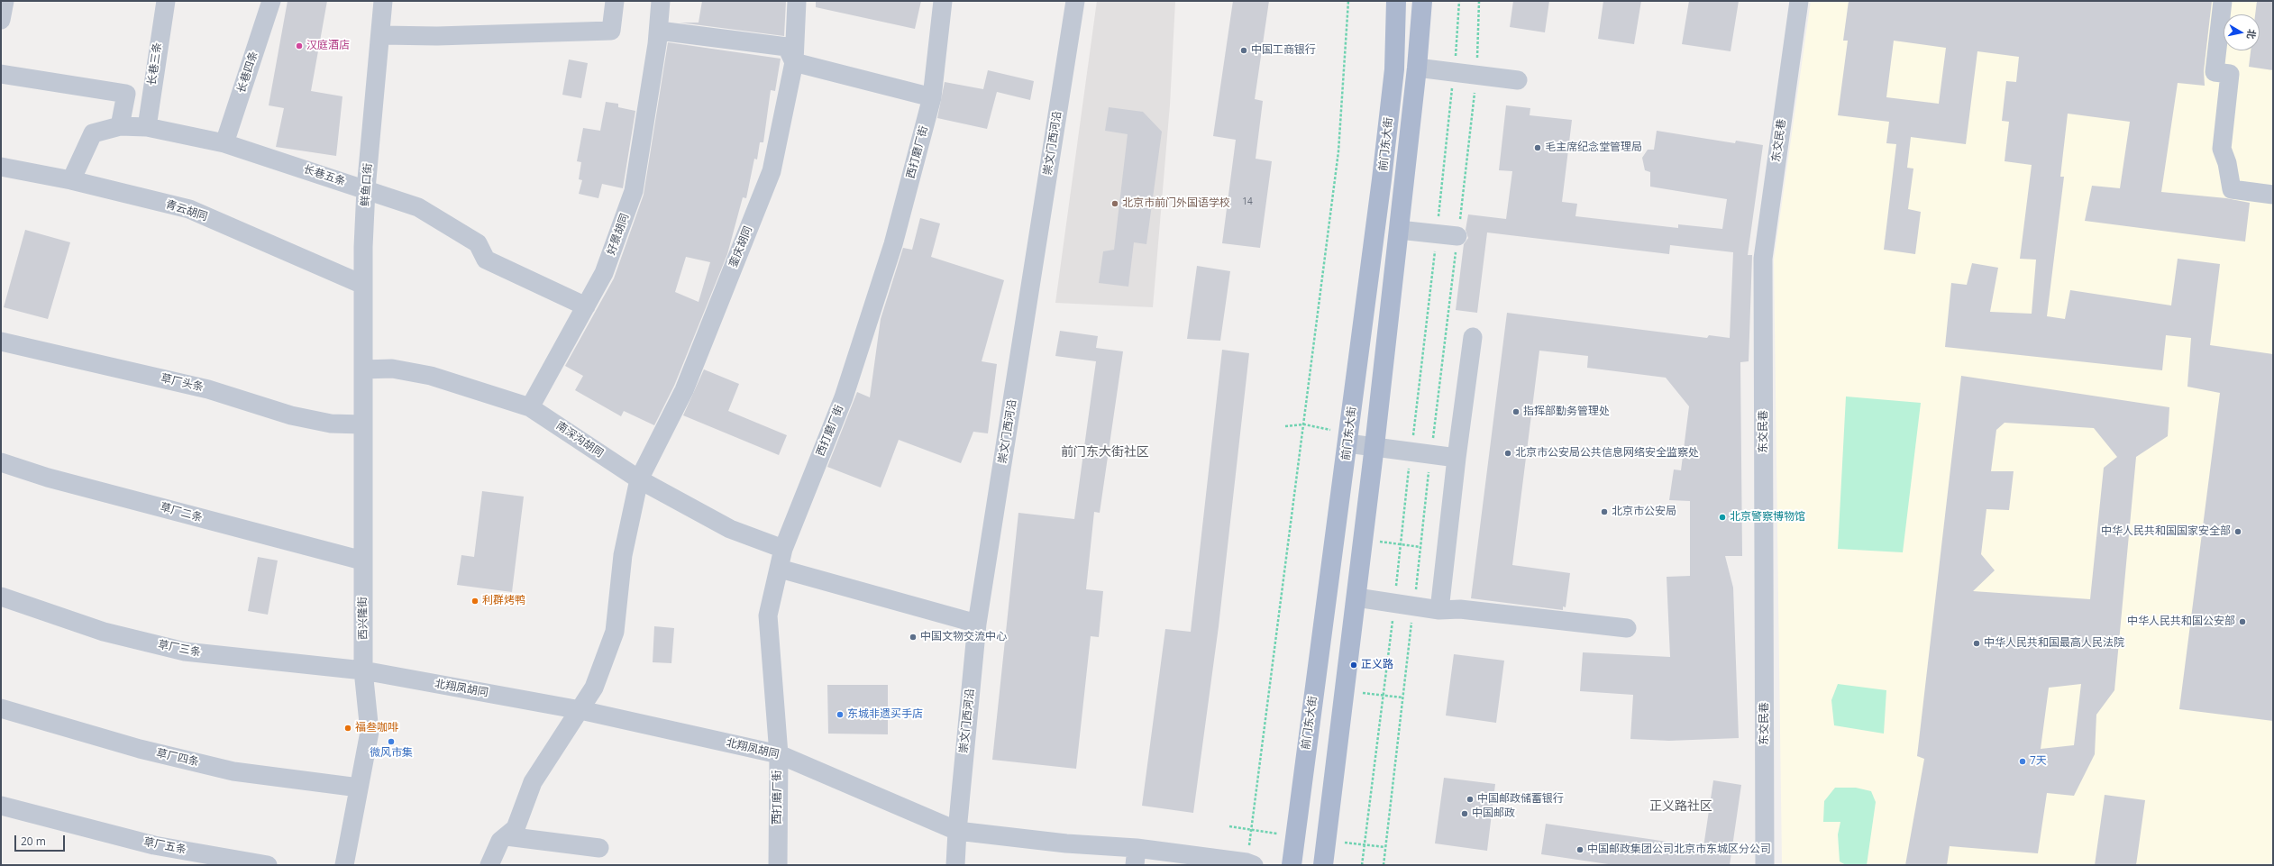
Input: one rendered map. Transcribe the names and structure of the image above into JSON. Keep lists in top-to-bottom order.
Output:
{
  "streets": {
    "main road": ["前门东大街"],
    "street": [
      "长巷三条",
      "长巷四条",
      "东交民巷",
      "崇文门西河沿",
      "西打磨厂街",
      "长巷五条",
      "鲜鱼口街",
      "青云胡同",
      "好景胡同",
      "銮庆胡同",
      "草厂头条",
      "南深沟胡同",
      "草厂二条",
      "西兴隆街",
      "草厂三条",
      "北翔凤胡同",
      "草厂四条",
      "草厂五条"
    ]
  },
  "crossings": [
    ["长巷三条", "长巷五条"],
    ["长巷四条", "长巷五条"],
    ["崇文门西河沿", "北翔凤胡同"],
    ["西打磨厂街", "南深沟胡同"],
    ["西打磨厂街", "北翔凤胡同"],
    ["长巷五条", "鲜鱼口街"],
    ["长巷五条", "青云胡同"],
    ["长巷五条", "好景胡同"],
    ["鲜鱼口街", "青云胡同"],
    ["鲜鱼口街", "南深沟胡同"],
    ["鲜鱼口街", "西兴隆街"],
    ["好景胡同", "南深沟胡同"],
    ["銮庆胡同", "南深沟胡同"],
    ["草厂头条", "西兴隆街"],
    ["南深沟胡同", "西兴隆街"],
    ["草厂二条", "西兴隆街"],
    ["西兴隆街", "草厂三条"],
    ["西兴隆街", "北翔凤胡同"],
    ["西兴隆街", "草厂四条"],
    ["草厂三条", "北翔凤胡同"]
  ],
  "districts": ["前门东大街社区", "正义路社区"],
  "places": [
    "汉庭酒店",
    "中国工商银行",
    "毛主席纪念堂管理局",
    "北京市前门外国语学校",
    "指挥部勤务管理处",
    "北京市公安局公共信息网络安全监察处",
    "北京市公安局",
    "北京警察博物馆",
    "中华人民共和国国家安全部",
    "利群烤鸭",
    "中华人民共和国公安部",
    "中国文物交流中心",
    "中华人民共和国最高人民法院",
    "正义路",
    "东城非遗买手店",
    "福叁咖啡",
    "微风市集",
    "7天",
    "中国邮政储蓄银行",
    "中国邮政",
    "中国邮政集团公司北京市东城区分公司"
  ],
  "house_numbers": ["14"],
  "scale_bar": "20 m",
  "north": "right"
}
